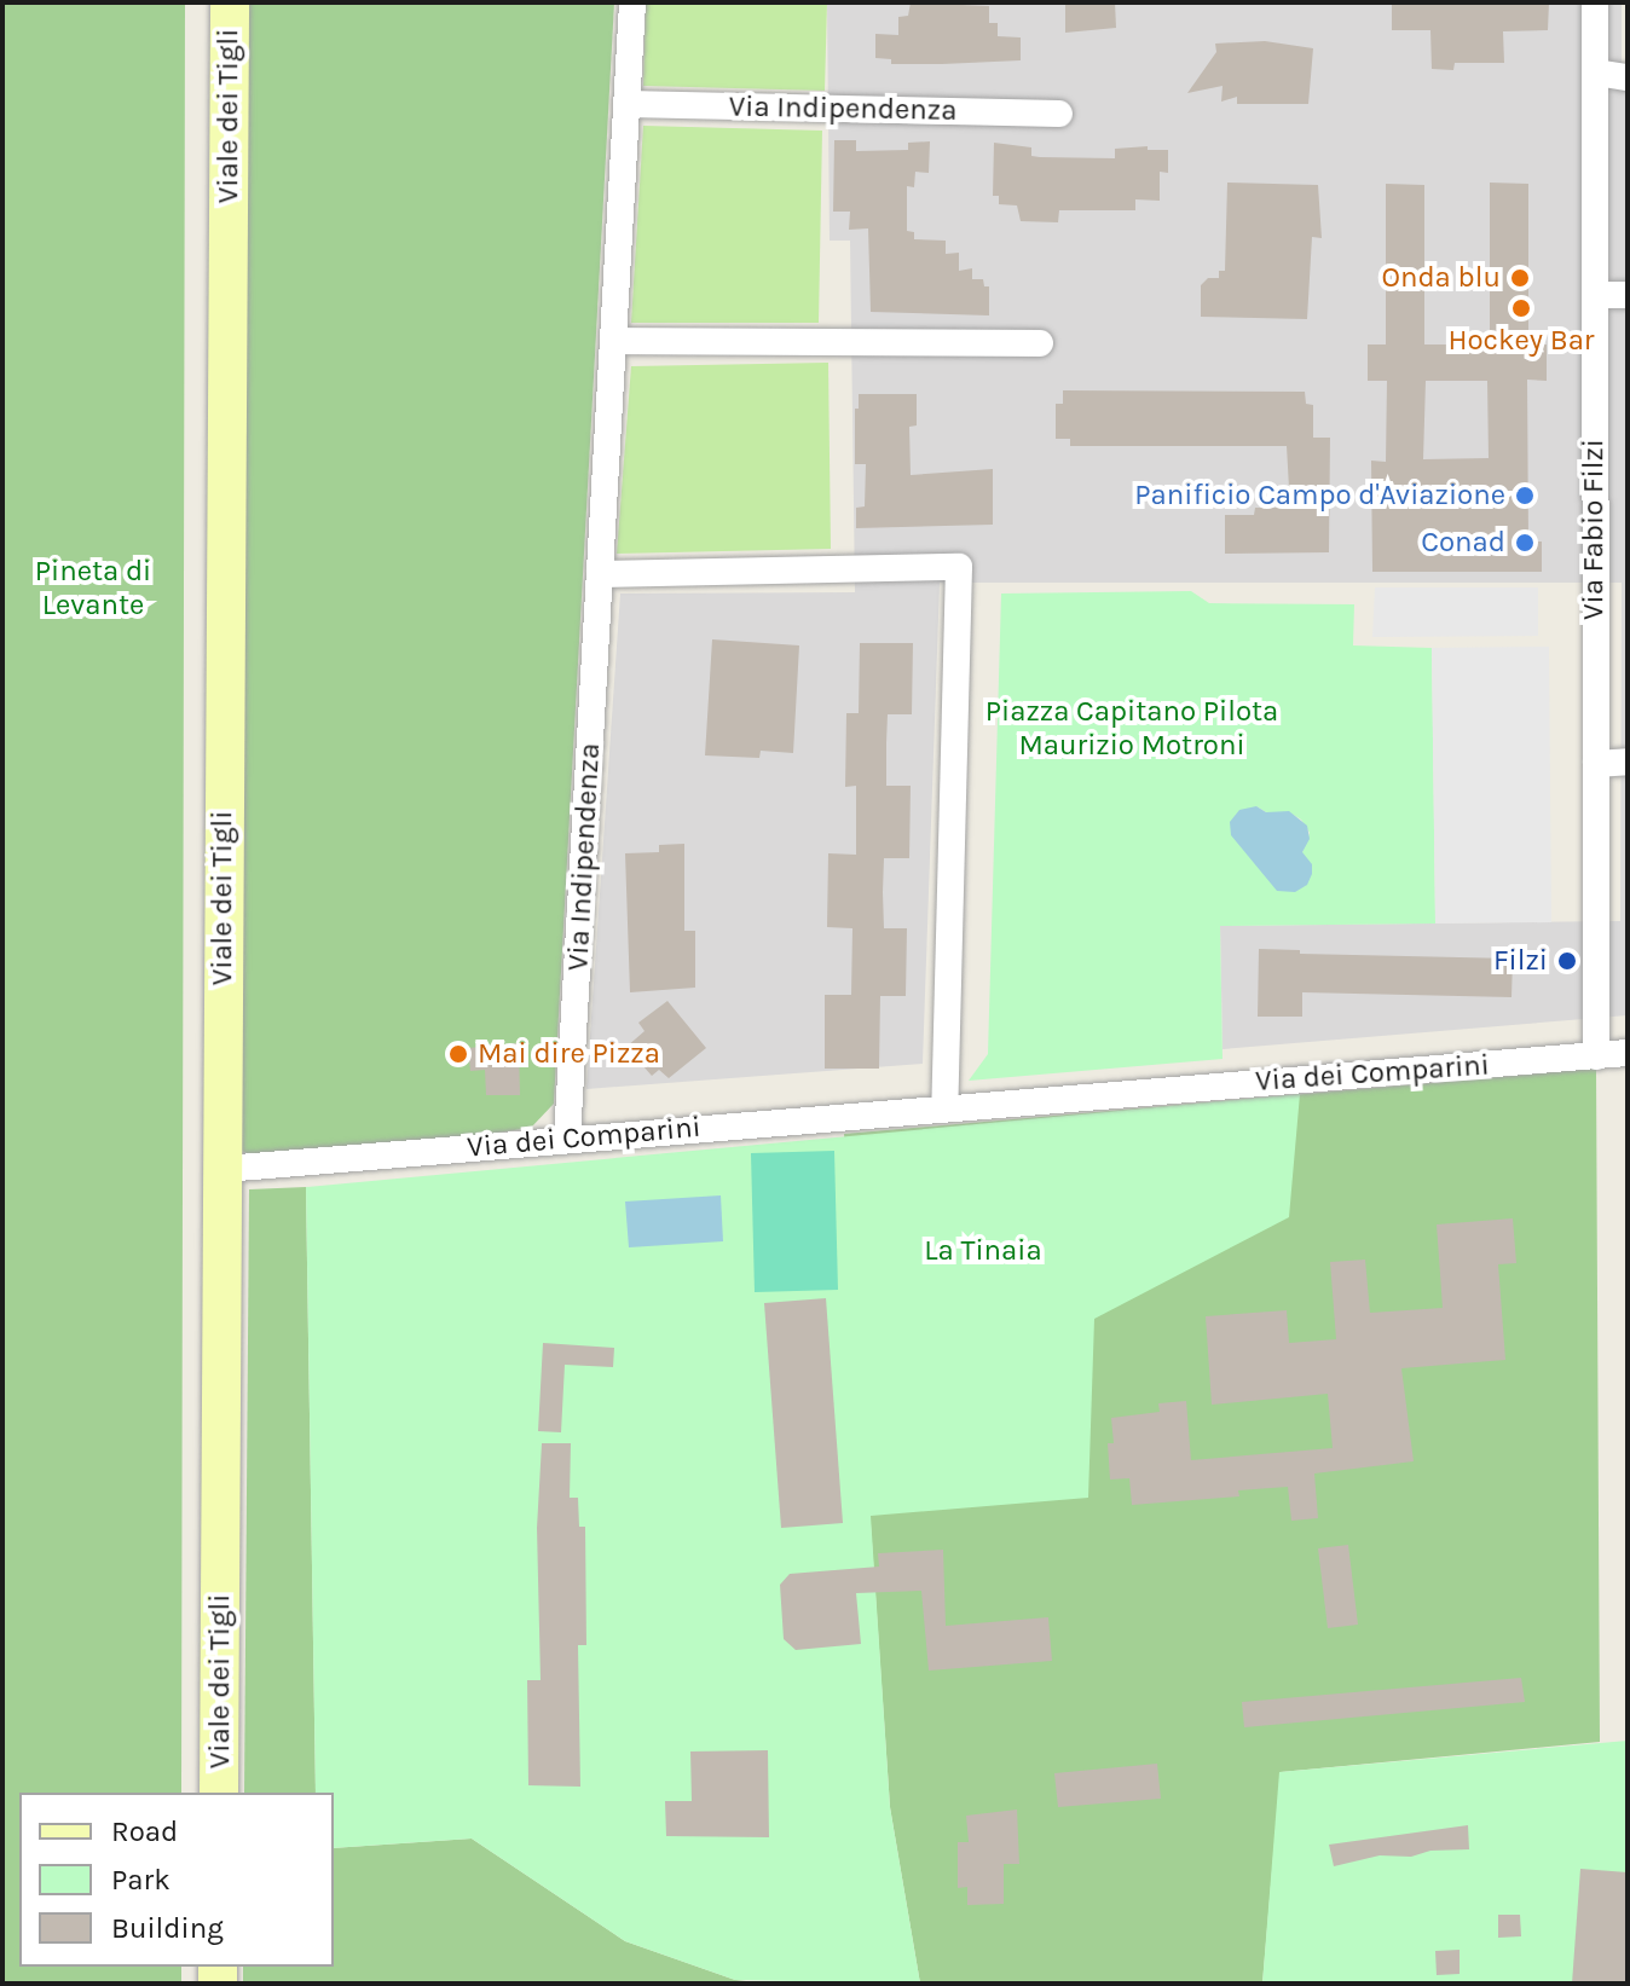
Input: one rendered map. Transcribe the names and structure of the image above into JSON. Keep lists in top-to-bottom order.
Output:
{
  "streets": {
    "street": [
      "Via Indipendenza",
      "Viale dei Tigli",
      "Via Fabio Filzi",
      "Via dei Comparini"
    ]
  },
  "crossings": [
    ["Via Indipendenza", "Via dei Comparini"],
    ["Viale dei Tigli", "Via dei Comparini"],
    ["Via Fabio Filzi", "Via dei Comparini"]
  ],
  "parks": ["Pineta di Levante", "Piazza Capitano Pilota Maurizio Motroni", "La Tinaia"],
  "places": [
    "Onda blu",
    "Hockey Bar",
    "Panificio Campo d'Aviazione",
    "Conad",
    "Filzi",
    "Mai dire Pizza"
  ],
  "legend": ["Road", "Park", "Building"]
}
